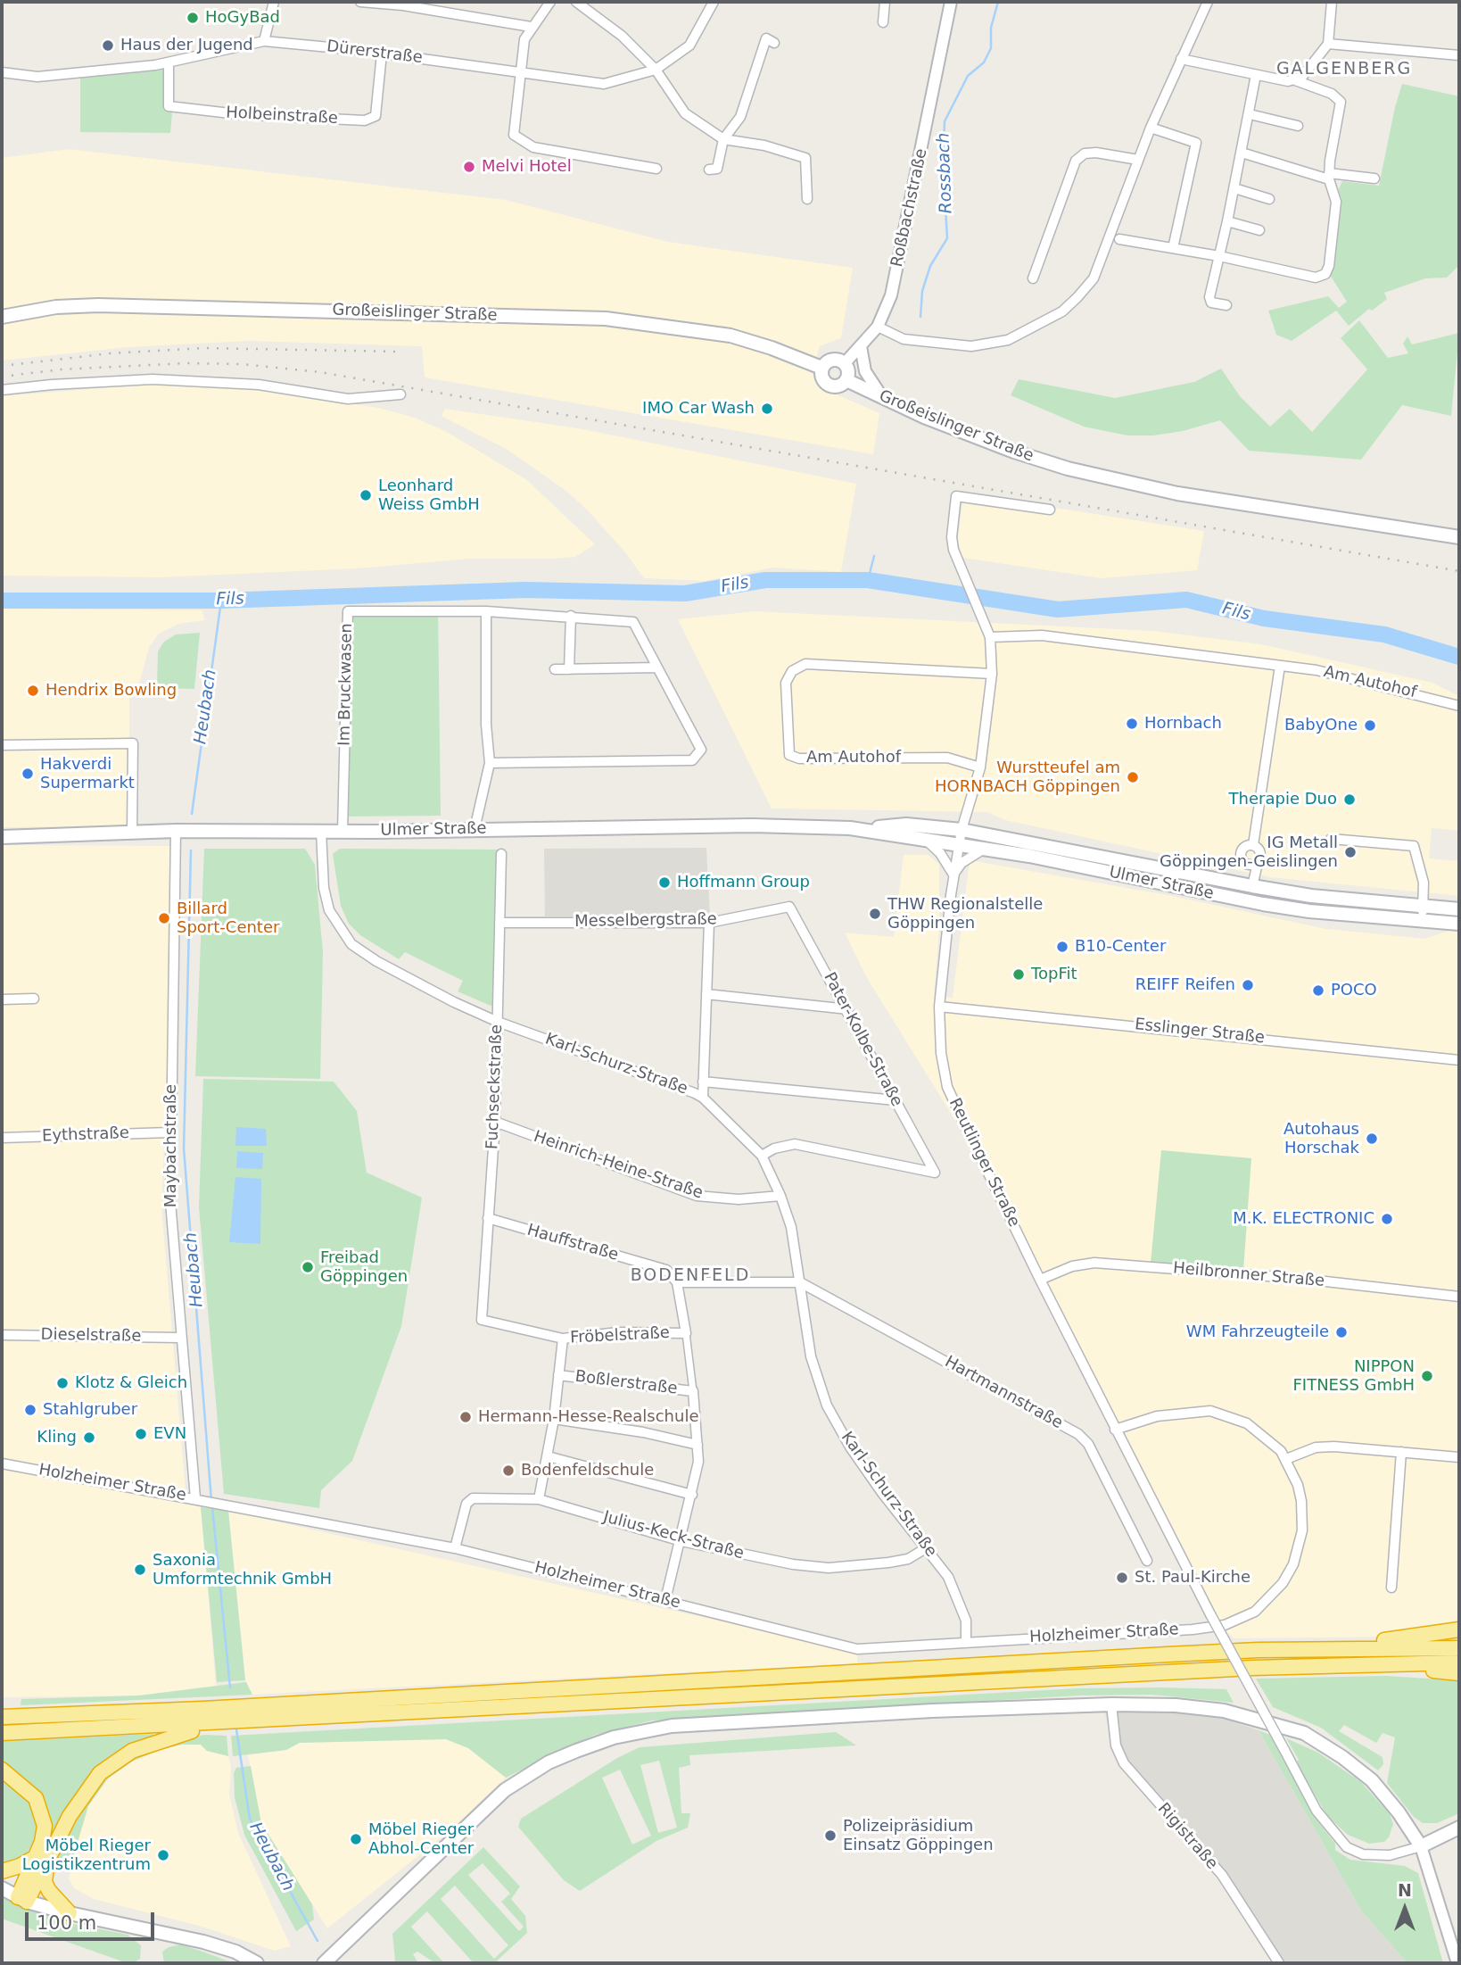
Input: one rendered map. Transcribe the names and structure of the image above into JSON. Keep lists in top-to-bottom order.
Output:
{
  "streets": {
    "main road": ["Großeislinger Straße", "Ulmer Straße"],
    "street": [
      "Dürerstraße",
      "Holbeinstraße",
      "Roßbachstraße",
      "Am Autohof",
      "Im Bruckwasen",
      "Messelbergstraße",
      "Esslinger Straße",
      "Pater-Kolbe-Straße",
      "Karl-Schurz-Straße",
      "Fuchseckstraße",
      "Eythstraße",
      "Maybachstraße",
      "Reutlinger Straße",
      "Heinrich-Heine-Straße",
      "Hauffstraße",
      "Heilbronner Straße",
      "Dieselstraße",
      "Fröbelstraße",
      "Boßlerstraße",
      "Hartmannstraße",
      "Holzheimer Straße",
      "Julius-Keck-Straße",
      "Rigistraße"
    ]
  },
  "crossings": [
    ["Dürerstraße", "Holbeinstraße"],
    ["Roßbachstraße", "Großeislinger Straße"],
    ["Im Bruckwasen", "Ulmer Straße"],
    ["Ulmer Straße", "Karl-Schurz-Straße"],
    ["Ulmer Straße", "Maybachstraße"],
    ["Ulmer Straße", "Reutlinger Straße"],
    ["Messelbergstraße", "Pater-Kolbe-Straße"],
    ["Messelbergstraße", "Fuchseckstraße"],
    ["Esslinger Straße", "Reutlinger Straße"],
    ["Pater-Kolbe-Straße", "Karl-Schurz-Straße"],
    ["Karl-Schurz-Straße", "Fuchseckstraße"],
    ["Karl-Schurz-Straße", "Heinrich-Heine-Straße"],
    ["Karl-Schurz-Straße", "Hartmannstraße"],
    ["Karl-Schurz-Straße", "Holzheimer Straße"],
    ["Karl-Schurz-Straße", "Julius-Keck-Straße"],
    ["Fuchseckstraße", "Heinrich-Heine-Straße"],
    ["Fuchseckstraße", "Hauffstraße"],
    ["Fuchseckstraße", "Fröbelstraße"],
    ["Eythstraße", "Maybachstraße"],
    ["Maybachstraße", "Dieselstraße"],
    ["Maybachstraße", "Holzheimer Straße"],
    ["Reutlinger Straße", "Heilbronner Straße"],
    ["Reutlinger Straße", "Holzheimer Straße"],
    ["Holzheimer Straße", "Julius-Keck-Straße"]
  ],
  "districts": ["GALGENBERG", "BODENFELD"],
  "water": ["Rossbach", "Fils", "Heubach"],
  "places": [
    "HoGyBad",
    "Haus der Jugend",
    "Melvi Hotel",
    "IMO Car Wash",
    "Leonhard Weiss GmbH",
    "Hendrix Bowling",
    "Hornbach",
    "BabyOne",
    "Hakverdi Supermarkt",
    "Wurstteufel am HORNBACH Göppingen",
    "Therapie Duo",
    "IG Metall Göppingen-Geislingen",
    "Hoffmann Group",
    "THW Regionalstelle Göppingen",
    "Billard Sport-Center",
    "B10-Center",
    "TopFit",
    "REIFF Reifen",
    "POCO",
    "Autohaus Horschak",
    "M.K. ELECTRONIC",
    "Freibad Göppingen",
    "WM Fahrzeugteile",
    "NIPPON FITNESS GmbH",
    "Klotz & Gleich",
    "Stahlgruber",
    "Hermann-Hesse-Realschule",
    "EVN",
    "Kling",
    "Bodenfeldschule",
    "Saxonia Umformtechnik GmbH",
    "St. Paul-Kirche",
    "Polizeipräsidium Einsatz Göppingen",
    "Möbel Rieger Abhol-Center",
    "Möbel Rieger Logistikzentrum"
  ],
  "scale_bar": "100 m",
  "north": "top"
}
